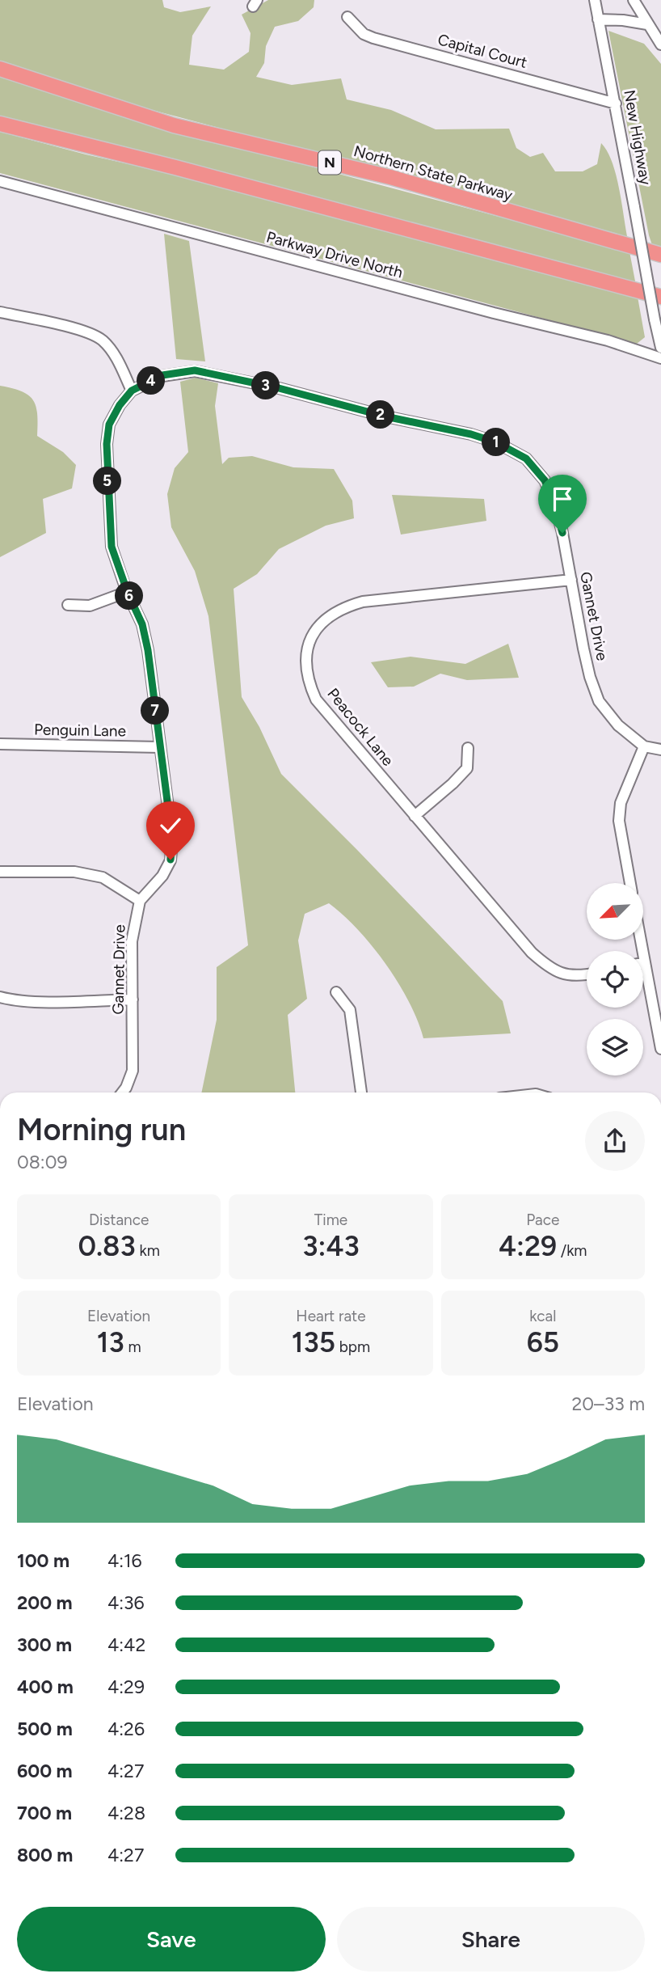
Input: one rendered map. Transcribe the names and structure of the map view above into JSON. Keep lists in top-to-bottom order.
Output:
{
  "streets": {
    "highway": ["N", "Northern State Parkway"],
    "street": [
      "Capital Court",
      "New Highway",
      "Parkway Drive North",
      "Gannet Drive",
      "Peacock Lane",
      "Penguin Lane"
    ]
  },
  "crossings": [
    ["Capital Court", "New Highway"],
    ["Gannet Drive", "Peacock Lane"],
    ["Gannet Drive", "Penguin Lane"]
  ],
  "north": "bottom left",
  "page": {
    "pins": [
      "4",
      "3",
      "2",
      "1",
      "5",
      "6",
      "7"
    ],
    "heading": ["Morning run", "08:09"],
    "stats": [
      ["Distance", "0.83 km"],
      ["Time", "3:43"],
      ["Pace", "4:29 /km"],
      ["Elevation", "13 m"],
      ["Heart rate", "135 bpm"],
      ["kcal", "65"]
    ],
    "chart": ["Elevation", "20–33 m"],
    "list": [
      {
        "name": "100 m",
        "note": "4:16"
      },
      {
        "name": "200 m",
        "note": "4:36"
      },
      {
        "name": "300 m",
        "note": "4:42"
      },
      {
        "name": "400 m",
        "note": "4:29"
      },
      {
        "name": "500 m",
        "note": "4:26"
      },
      {
        "name": "600 m",
        "note": "4:27"
      },
      {
        "name": "700 m",
        "note": "4:28"
      },
      {
        "name": "800 m",
        "note": "4:27"
      }
    ],
    "buttons": ["Save", "Share"]
  }
}
